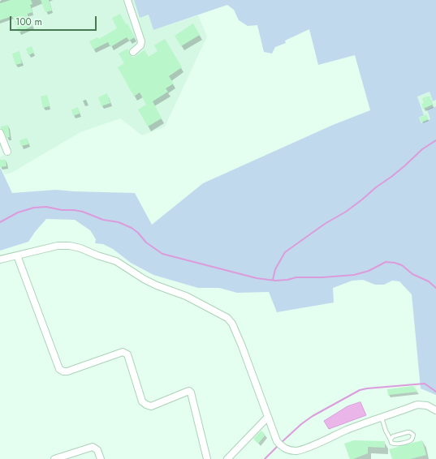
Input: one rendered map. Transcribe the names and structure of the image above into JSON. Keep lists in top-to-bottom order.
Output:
{
  "scale_bar": "100 m"
}
